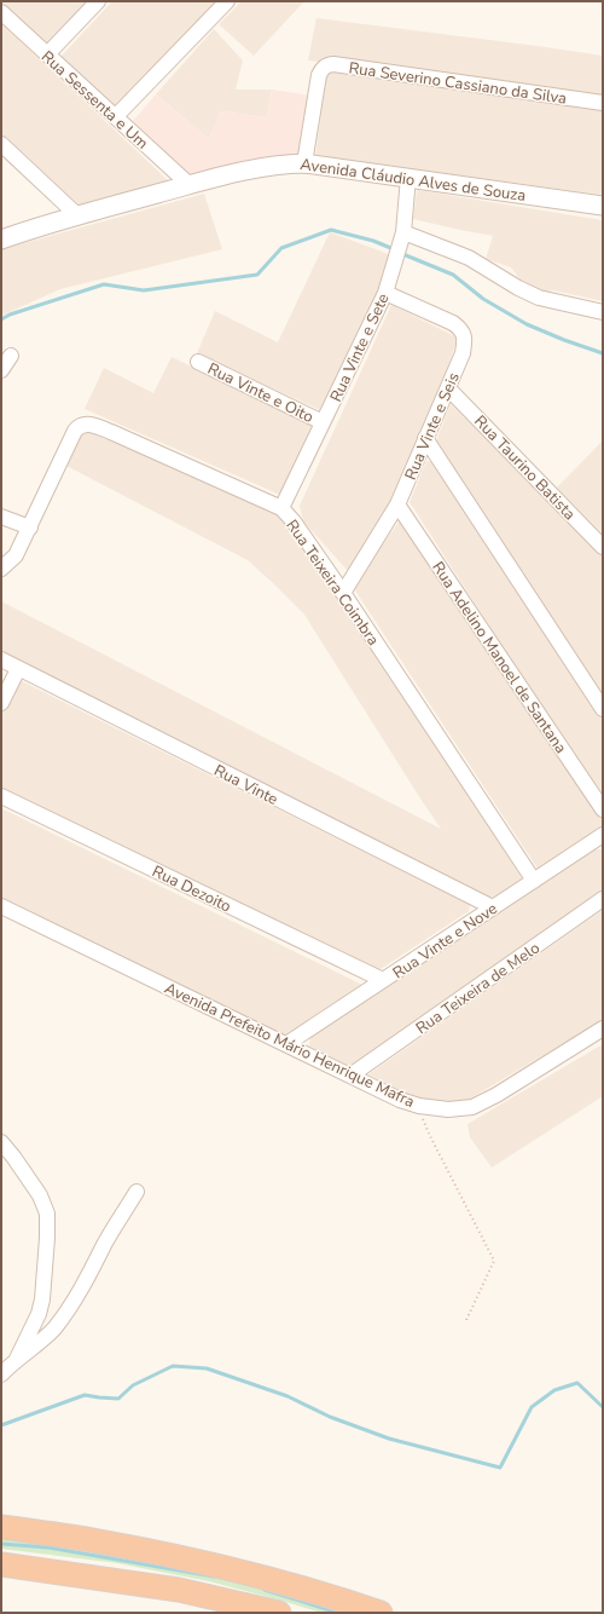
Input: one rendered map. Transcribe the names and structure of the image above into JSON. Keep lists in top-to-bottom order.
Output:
{
  "streets": {
    "street": [
      "Rua Severino Cassiano da Silva",
      "Rua Sessenta e Um",
      "Avenida Cláudio Alves de Souza",
      "Rua Vinte e Sete",
      "Rua Vinte e Oito",
      "Rua Vinte e Seis",
      "Rua Taurino Batista",
      "Rua Teixeira Coimbra",
      "Rua Adelino Manoel de Santana",
      "Rua Vinte",
      "Rua Dezoito",
      "Rua Vinte e Nove",
      "Rua Teixeira de Melo",
      "Avenida Prefeito Mário Henrique Mafra"
    ]
  },
  "crossings": [
    ["Rua Severino Cassiano da Silva", "Avenida Cláudio Alves de Souza"],
    ["Rua Sessenta e Um", "Avenida Cláudio Alves de Souza"],
    ["Avenida Cláudio Alves de Souza", "Rua Vinte e Sete"],
    ["Rua Vinte e Sete", "Rua Vinte e Oito"],
    ["Rua Vinte e Sete", "Rua Vinte e Seis"],
    ["Rua Vinte e Sete", "Rua Teixeira Coimbra"],
    ["Rua Vinte e Seis", "Rua Taurino Batista"],
    ["Rua Vinte e Seis", "Rua Teixeira Coimbra"],
    ["Rua Vinte e Seis", "Rua Adelino Manoel de Santana"],
    ["Rua Teixeira Coimbra", "Rua Vinte e Nove"],
    ["Rua Vinte", "Rua Vinte e Nove"],
    ["Rua Dezoito", "Rua Vinte e Nove"],
    ["Rua Vinte e Nove", "Avenida Prefeito Mário Henrique Mafra"],
    ["Rua Teixeira de Melo", "Avenida Prefeito Mário Henrique Mafra"]
  ]
}
